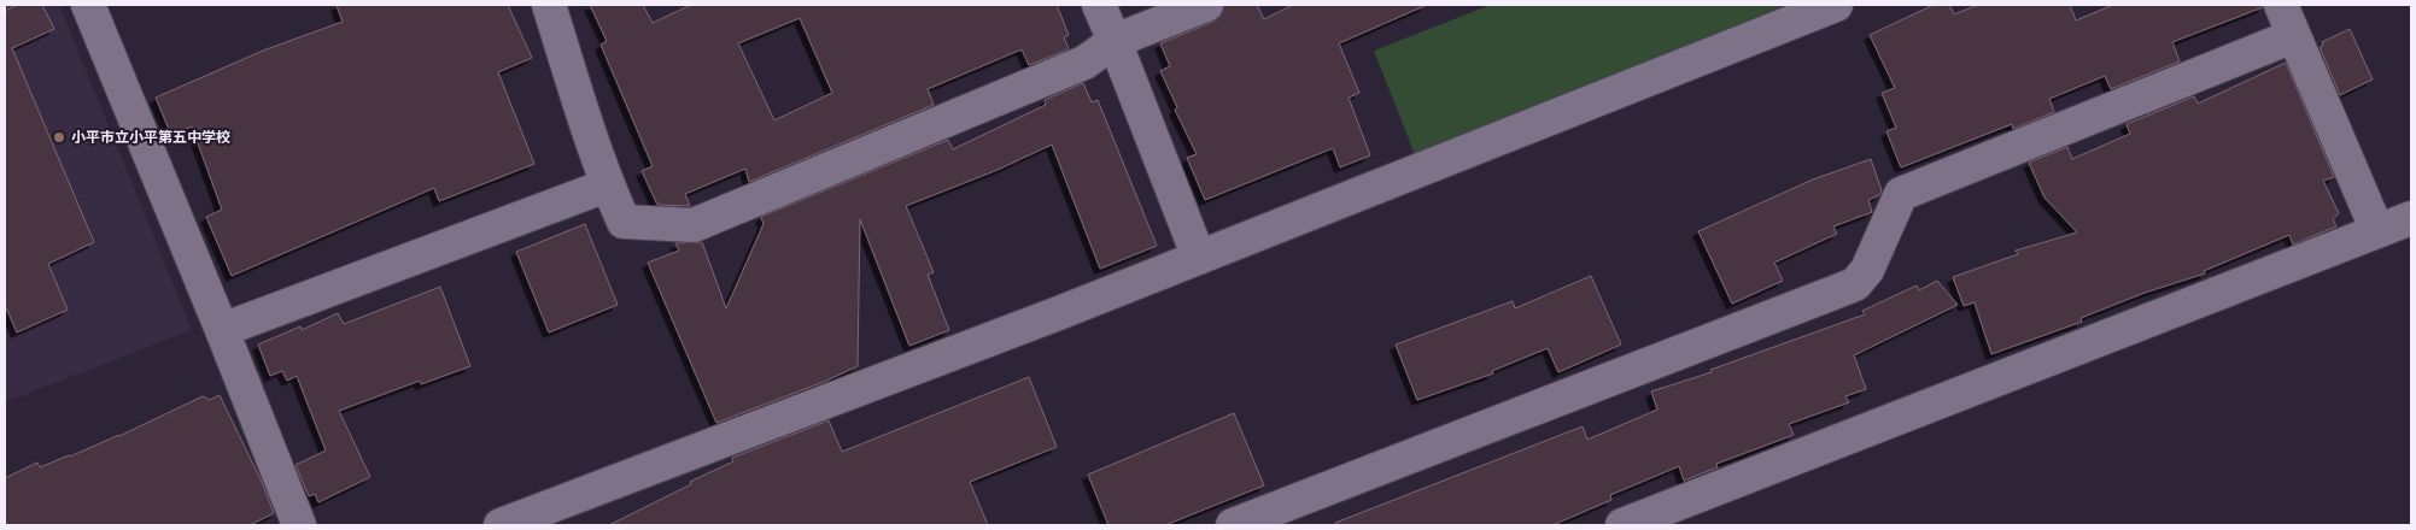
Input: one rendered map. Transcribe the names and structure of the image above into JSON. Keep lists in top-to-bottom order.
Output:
{
  "places": ["小平市立小平第五中学校"]
}
